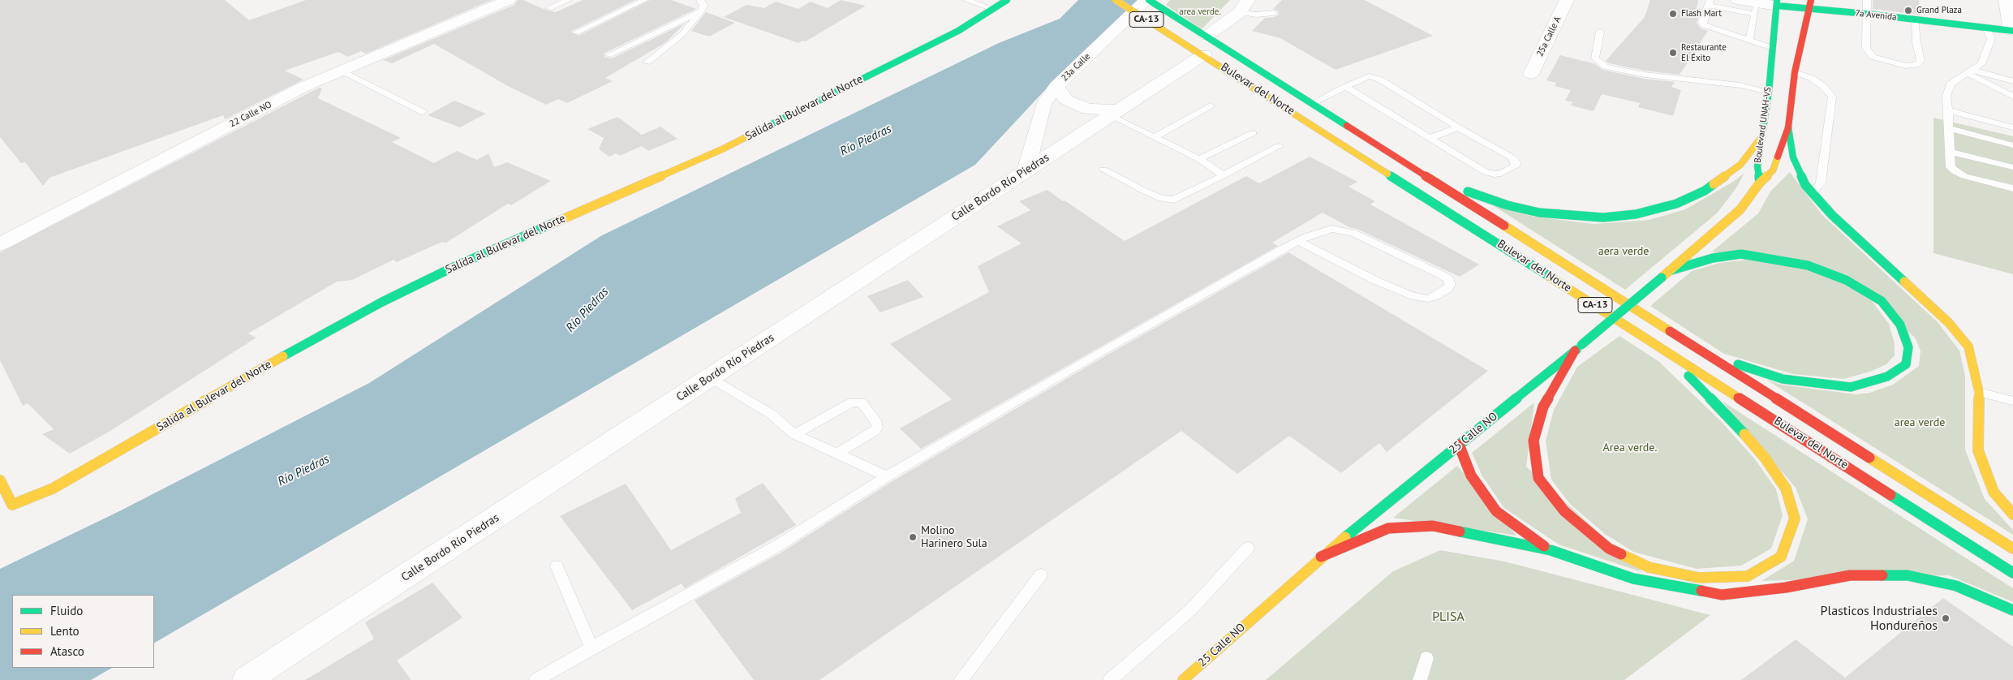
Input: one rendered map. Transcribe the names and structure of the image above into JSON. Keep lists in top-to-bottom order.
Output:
{
  "streets": {
    "main road": [
      "7a Avenida",
      "CA-13",
      "Bulevar del Norte",
      "Salida al Bulevar del Norte",
      "Boulevard UNAH-VS",
      "25 Calle NO"
    ],
    "street": [
      "25a Calle A",
      "23a Calle",
      "22 Calle NO",
      "Calle Bordo Río Piedras"
    ]
  },
  "crossings": [
    ["7a Avenida", "Boulevard UNAH-VS"],
    ["23a Calle", "Bulevar del Norte"],
    ["23a Calle", "Calle Bordo Río Piedras"],
    ["Bulevar del Norte", "Calle Bordo Río Piedras"],
    ["Boulevard UNAH-VS", "25 Calle NO"]
  ],
  "water": ["Río Piedras"],
  "parks": [
    "area verde.",
    "aera verde",
    "area verde",
    "Area verde.",
    "PLISA"
  ],
  "places": [
    "Grand Plaza",
    "Flash Mart",
    "Restaurante El Éxito",
    "Molino Harinero Sula",
    "Plasticos Industriales Hondureños"
  ],
  "legend": ["Fluido", "Lento", "Atasco"]
}
